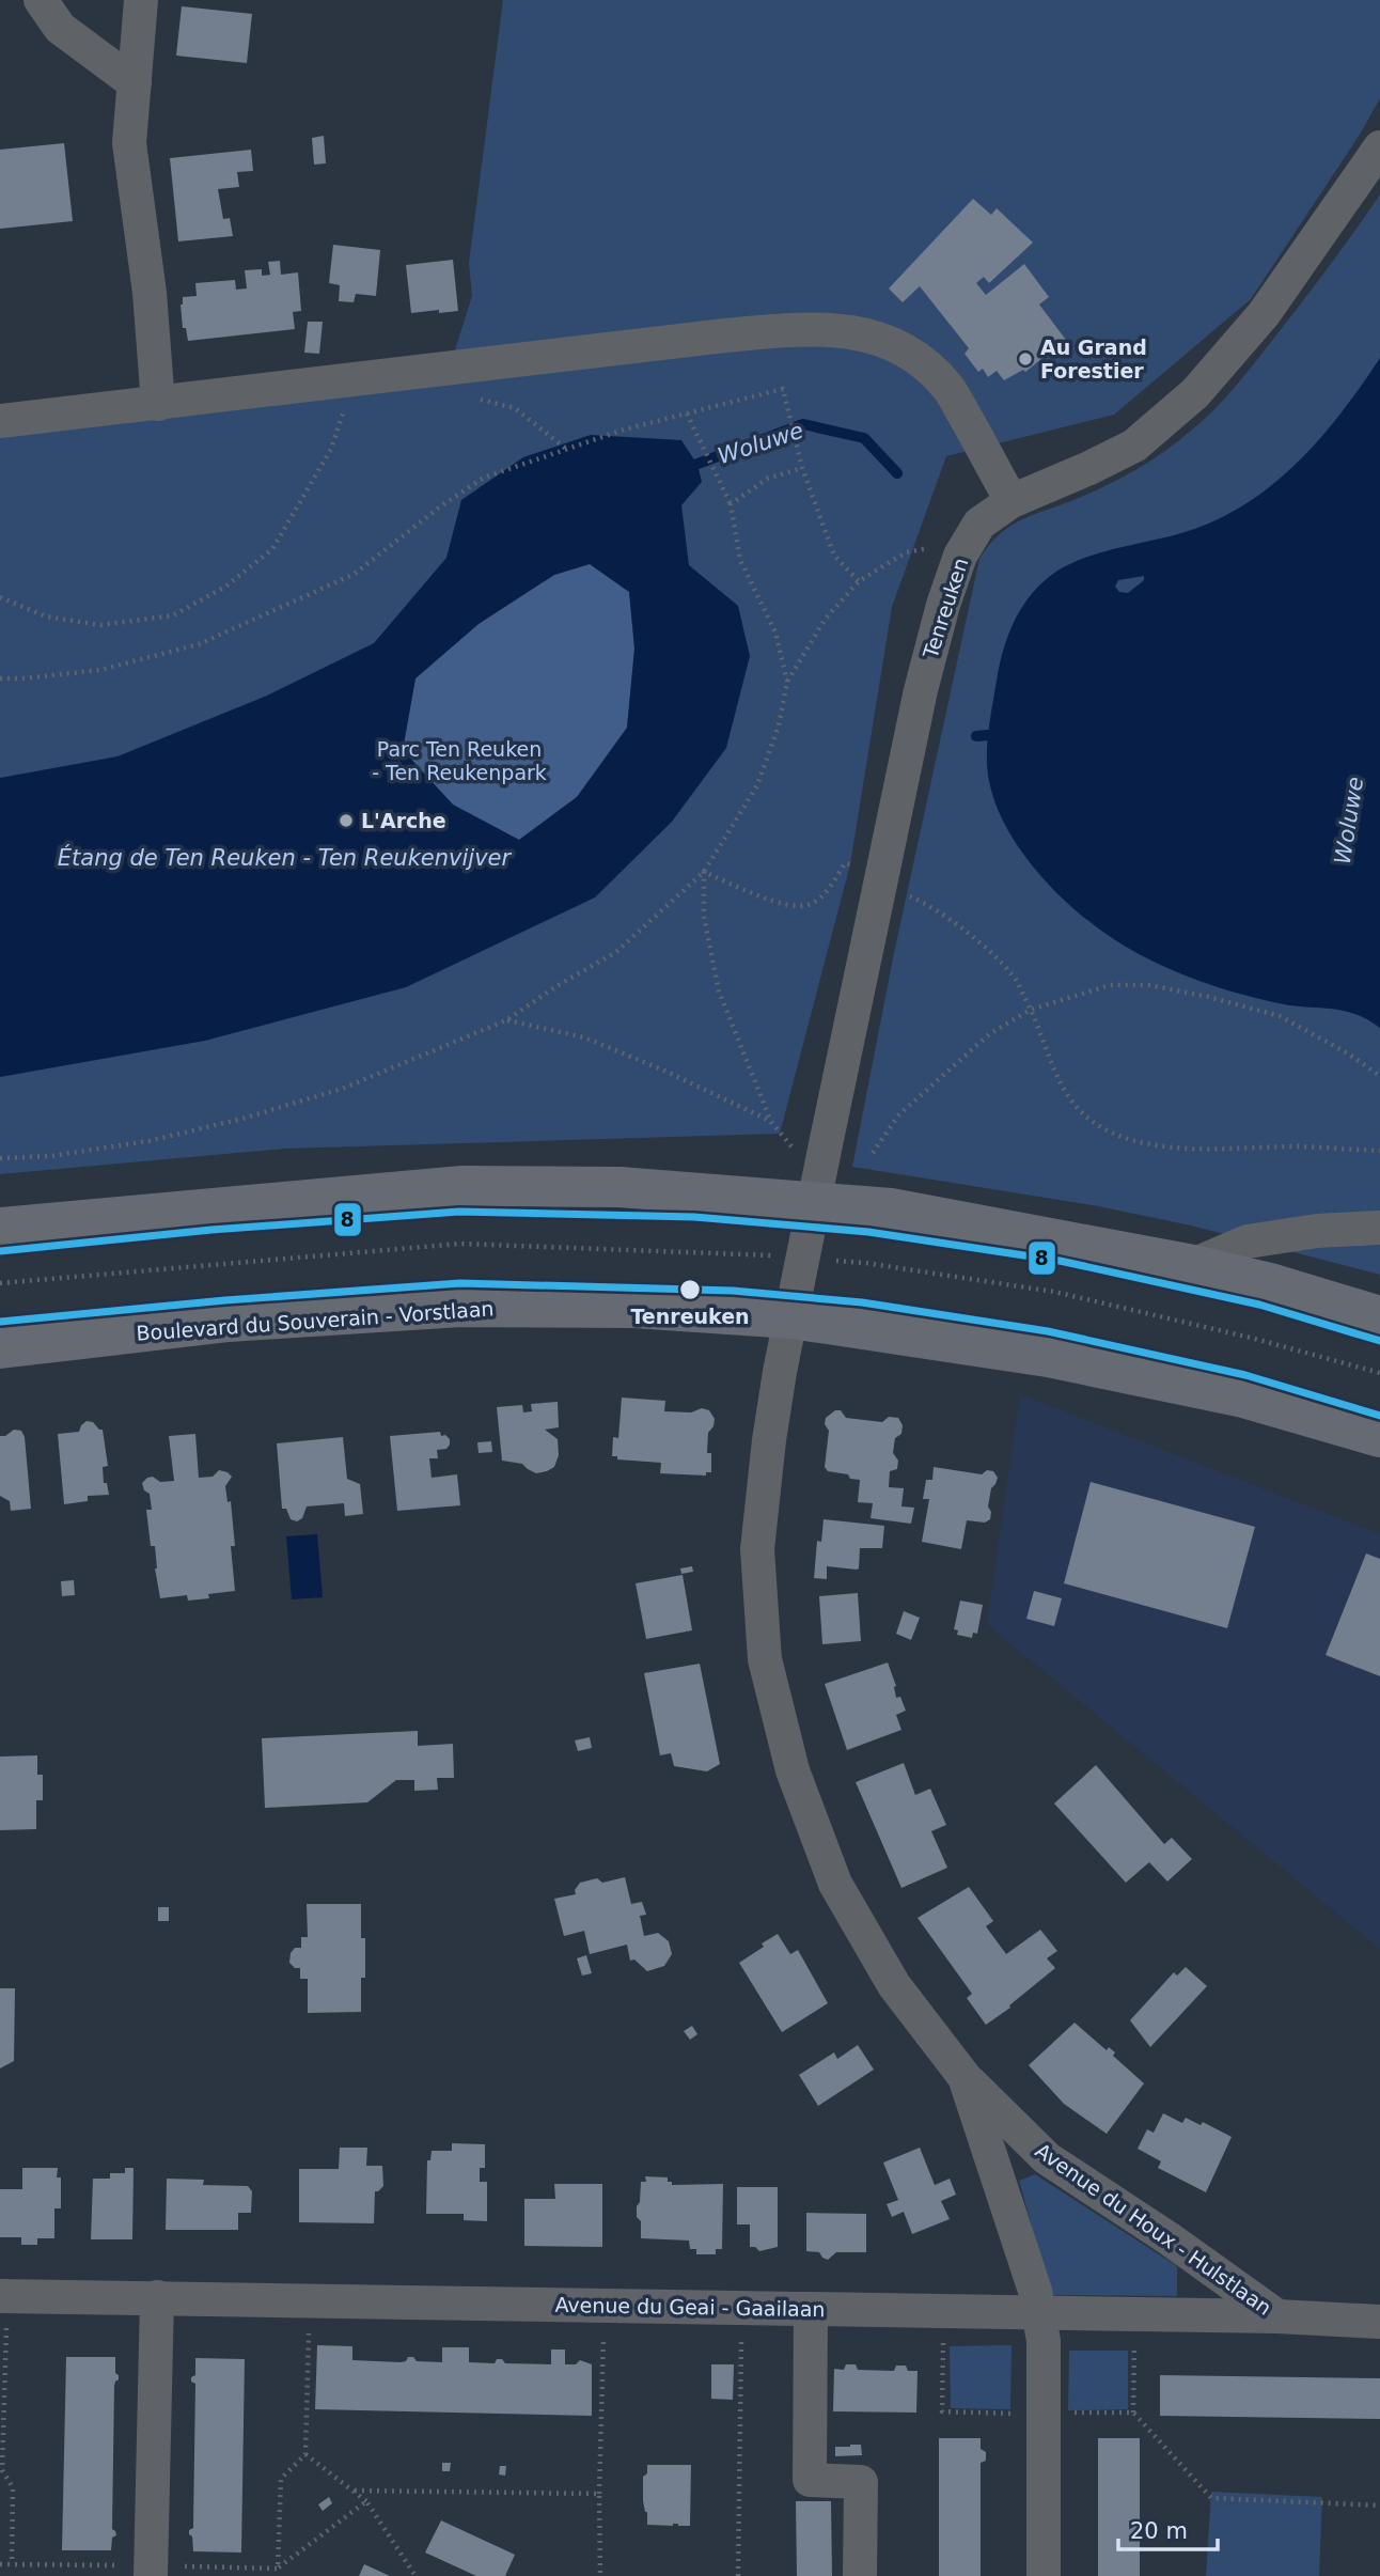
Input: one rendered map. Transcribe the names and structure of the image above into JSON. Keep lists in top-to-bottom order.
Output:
{
  "streets": {
    "main road": ["Boulevard du Souverain - Vorstlaan"],
    "street": ["Tenreuken", "Avenue du Houx - Hulstlaan", "Avenue du Geai - Gaailaan"]
  },
  "crossings": [
    ["Tenreuken", "Avenue du Houx - Hulstlaan"],
    ["Boulevard du Souverain - Vorstlaan", "Avenue du Houx - Hulstlaan"],
    ["Avenue du Houx - Hulstlaan", "Avenue du Geai - Gaailaan"]
  ],
  "water": ["Woluwe", "Étang de Ten Reuken - Ten Reukenvijver"],
  "parks": ["Parc Ten Reuken - Ten Reukenpark"],
  "places": ["Au Grand Forestier", "L'Arche", "Tenreuken"],
  "lines": ["transit line 8"],
  "scale_bar": "20 m"
}
